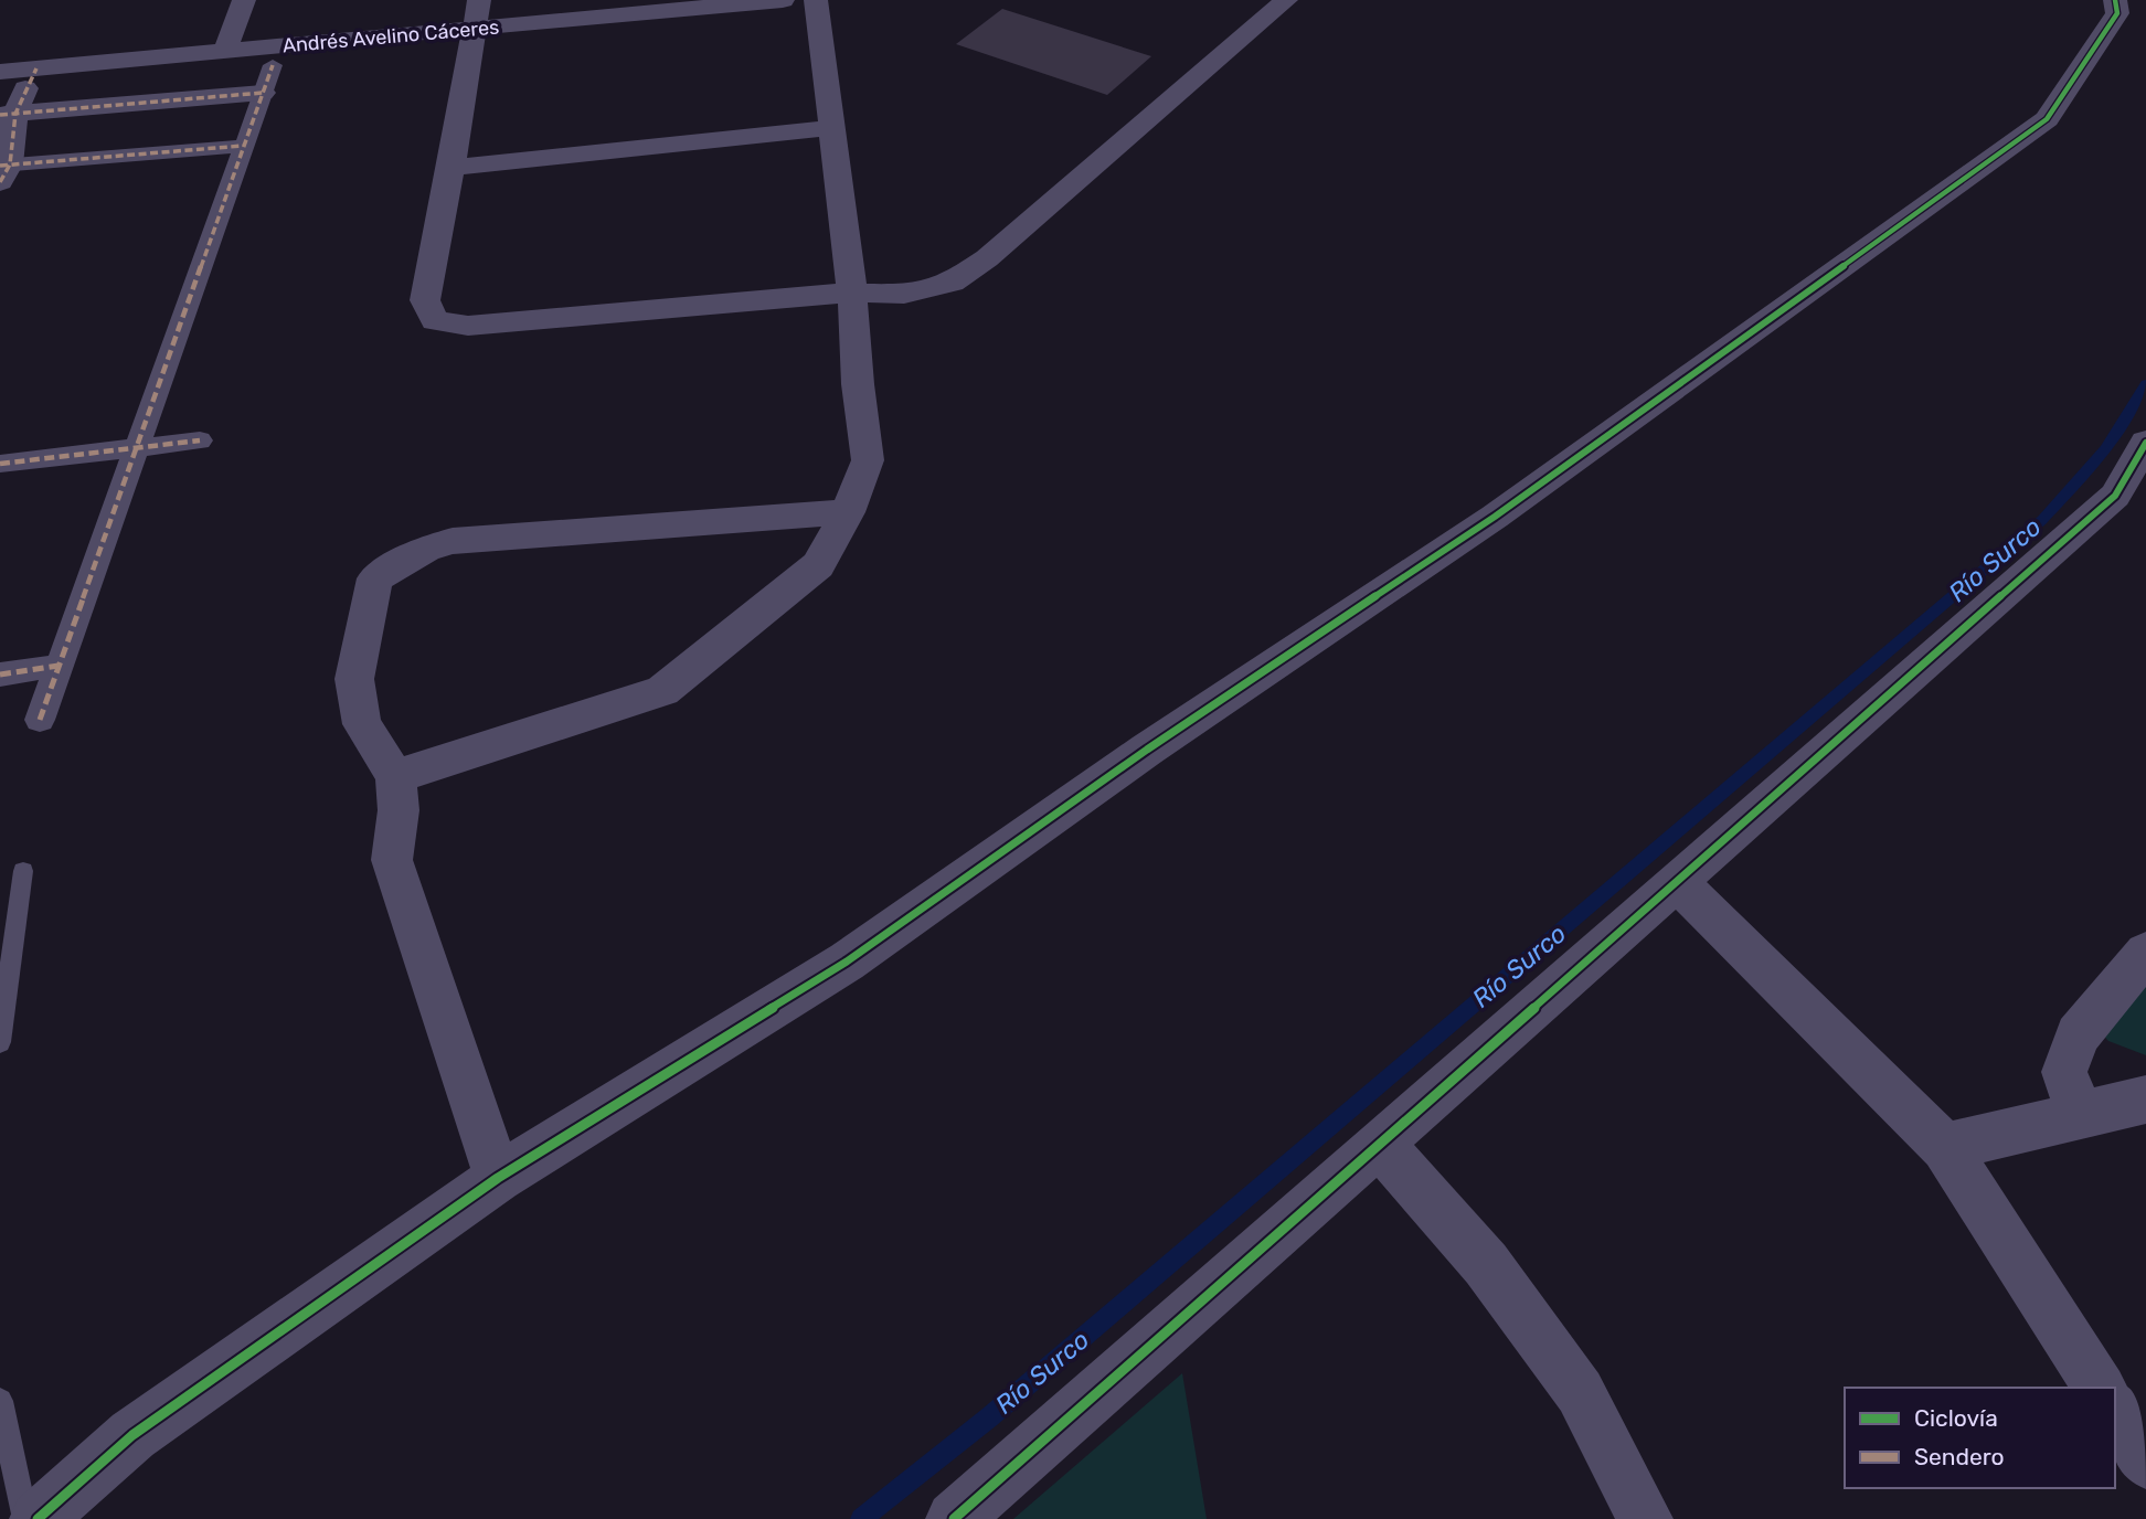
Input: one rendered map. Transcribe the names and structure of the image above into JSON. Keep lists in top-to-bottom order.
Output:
{
  "streets": {
    "street": ["Andrés Avelino Cáceres"]
  },
  "water": ["Río Surco"],
  "legend": ["Ciclovía", "Sendero"]
}
